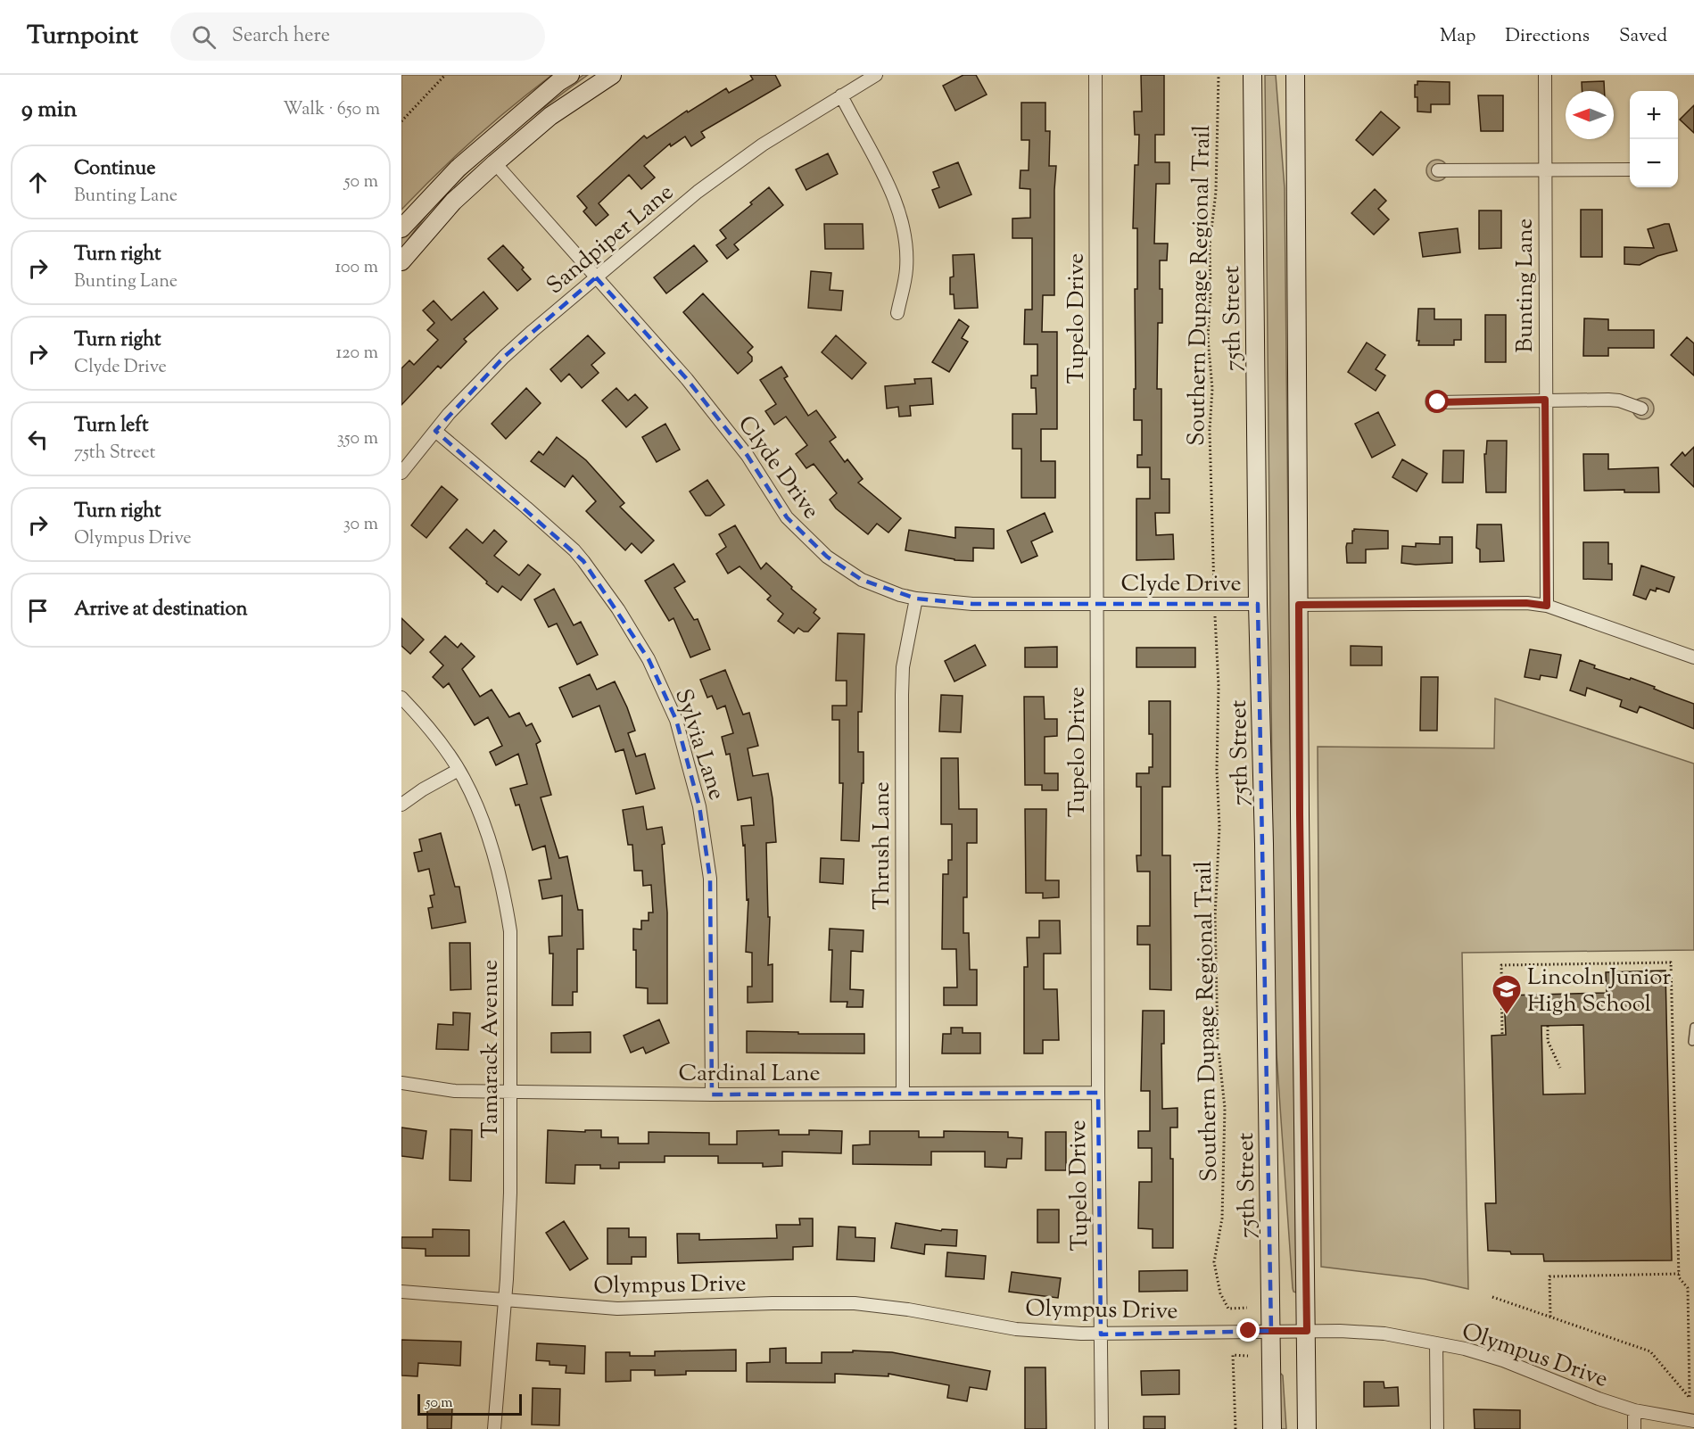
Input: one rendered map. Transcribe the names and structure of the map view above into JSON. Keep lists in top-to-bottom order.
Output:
{
  "streets": {
    "main road": ["75th Street"],
    "street": [
      "Sandpiper Lane",
      "Bunting Lane",
      "Tupelo Drive",
      "Clyde Drive",
      "Sylvia Lane",
      "Thrush Lane",
      "Tamarack Avenue",
      "Cardinal Lane",
      "Olympus Drive"
    ],
    "path": ["Southern Dupage Regional Trail"]
  },
  "crossings": [
    ["Sandpiper Lane", "Clyde Drive"],
    ["Sandpiper Lane", "Sylvia Lane"],
    ["Tupelo Drive", "Clyde Drive"],
    ["Tupelo Drive", "Cardinal Lane"],
    ["Tupelo Drive", "Olympus Drive"],
    ["75th Street", "Clyde Drive"],
    ["75th Street", "Olympus Drive"],
    ["Clyde Drive", "Thrush Lane"],
    ["Sylvia Lane", "Cardinal Lane"],
    ["Thrush Lane", "Cardinal Lane"],
    ["Tamarack Avenue", "Cardinal Lane"],
    ["Tamarack Avenue", "Olympus Drive"]
  ],
  "places": {
    "school or university": ["Lincoln Junior High School"]
  },
  "scale_bar": "50 m",
  "north": "left",
  "page": {
    "header": "Turnpoint",
    "search": "Search here",
    "nav": ["Map", "Directions", "Saved"],
    "heading": ["9 min", "Walk · 650 m"],
    "map_buttons": ["+", "−"],
    "list": [
      ["Continue", "Bunting Lane", "50 m"],
      ["Turn right", "Bunting Lane", "100 m"],
      ["Turn right", "Clyde Drive", "120 m"],
      ["Turn left", "75th Street", "350 m"],
      ["Turn right", "Olympus Drive", "30 m"],
      "Arrive at destination"
    ],
    "scale": "50 m"
  }
}
